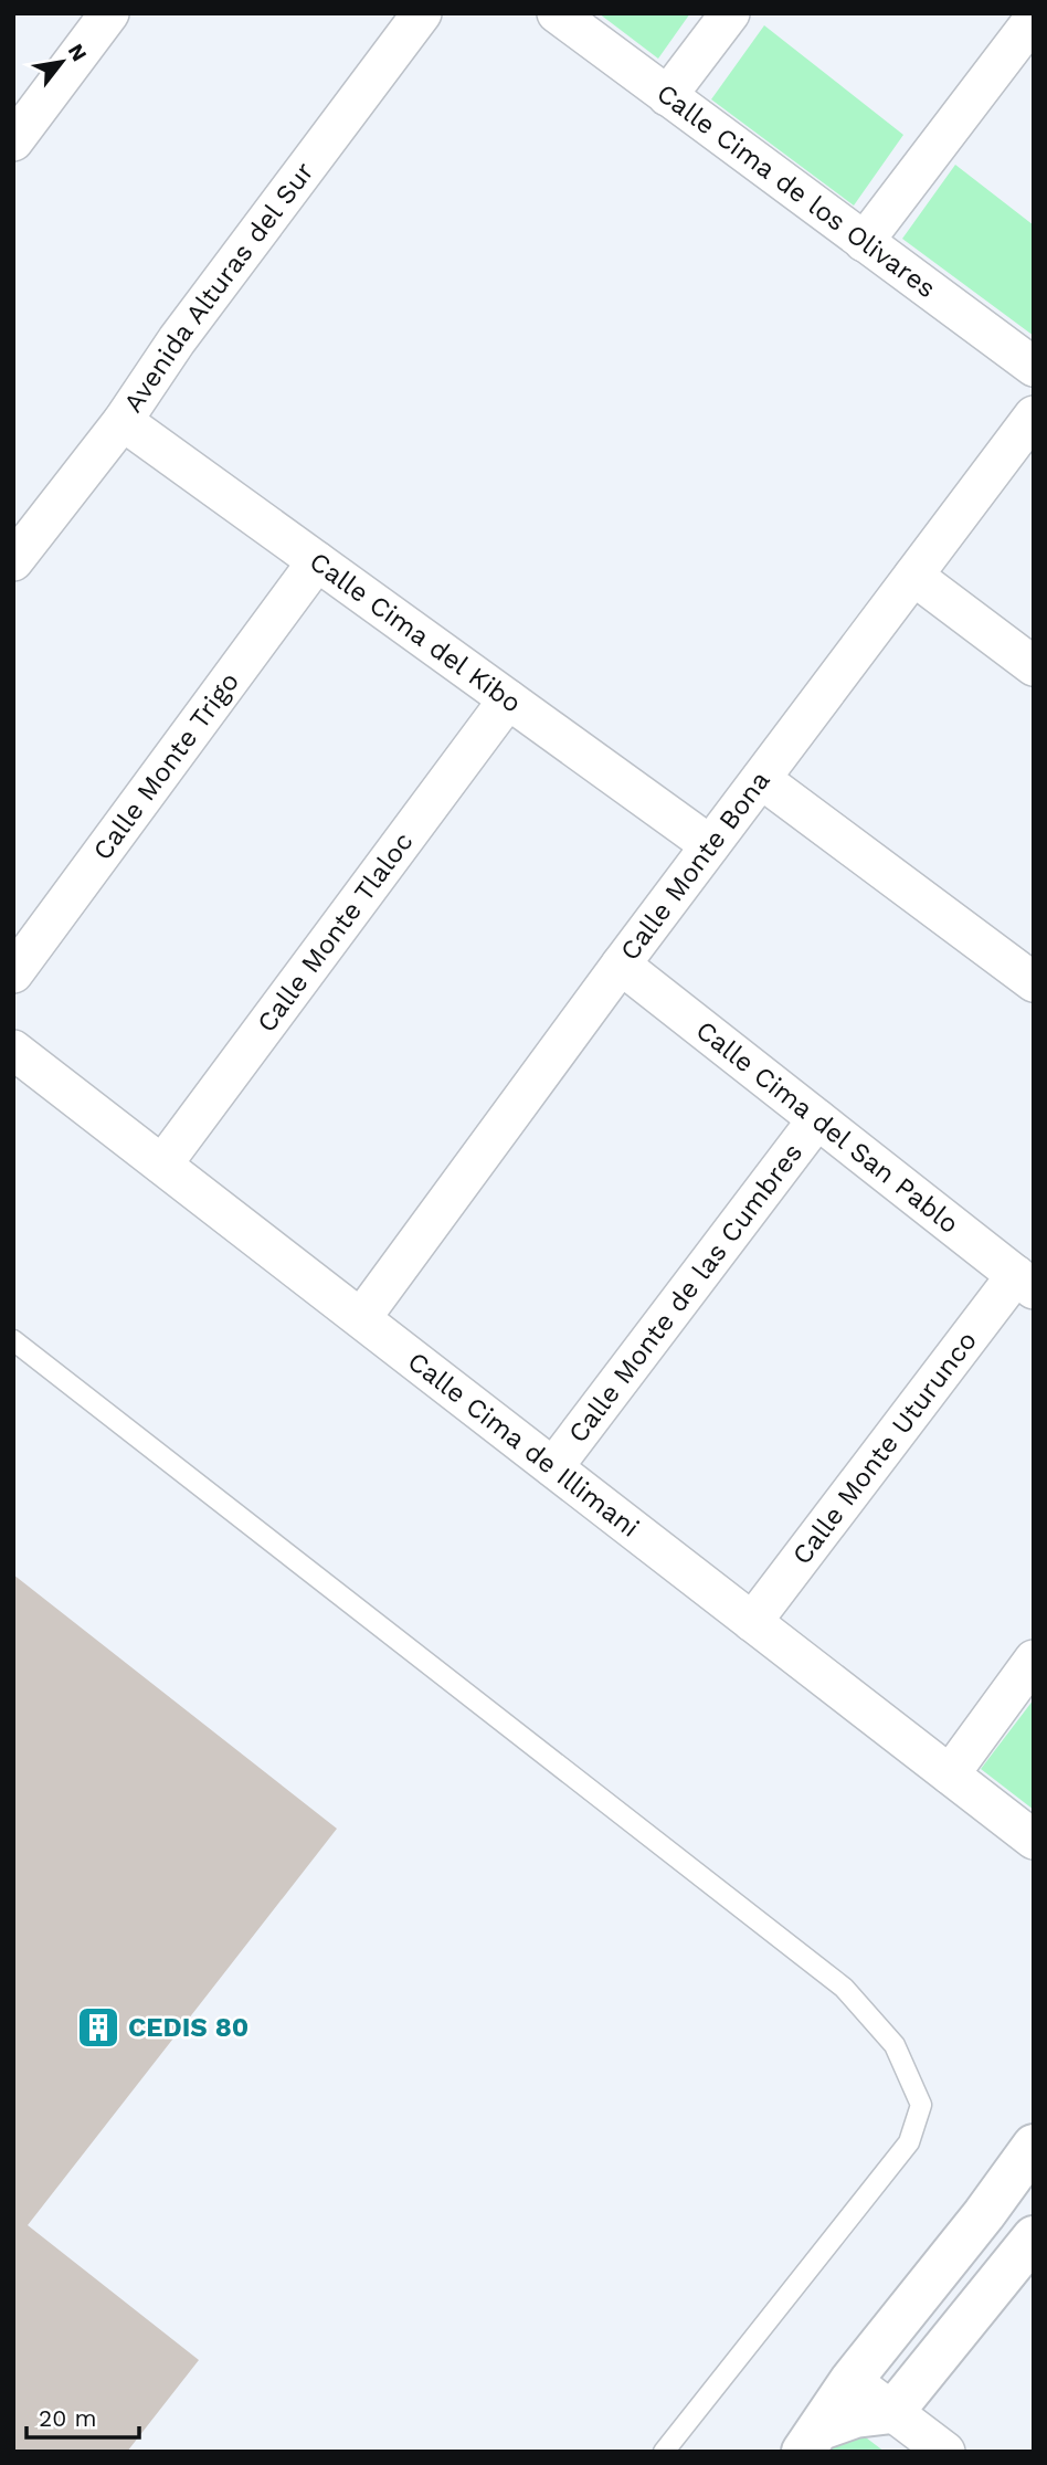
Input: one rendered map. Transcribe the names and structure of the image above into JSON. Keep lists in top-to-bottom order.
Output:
{
  "streets": {
    "street": [
      "Calle Cima de los Olivares",
      "Avenida Alturas del Sur",
      "Calle Cima del Kibo",
      "Calle Monte Trigo",
      "Calle Monte Bona",
      "Calle Monte Tlaloc",
      "Calle Cima del San Pablo",
      "Calle Monte de las Cumbres",
      "Calle Cima de Illimani",
      "Calle Monte Uturunco"
    ]
  },
  "crossings": [
    ["Avenida Alturas del Sur", "Calle Cima del Kibo"],
    ["Calle Cima del Kibo", "Calle Monte Trigo"],
    ["Calle Cima del Kibo", "Calle Monte Bona"],
    ["Calle Cima del Kibo", "Calle Monte Tlaloc"],
    ["Calle Monte Bona", "Calle Cima del San Pablo"],
    ["Calle Monte Bona", "Calle Cima de Illimani"],
    ["Calle Monte Tlaloc", "Calle Cima de Illimani"],
    ["Calle Cima del San Pablo", "Calle Monte de las Cumbres"],
    ["Calle Cima del San Pablo", "Calle Monte Uturunco"],
    ["Calle Monte de las Cumbres", "Calle Cima de Illimani"],
    ["Calle Cima de Illimani", "Calle Monte Uturunco"]
  ],
  "places": {
    "building": ["CEDIS 80"]
  },
  "scale_bar": "20 m",
  "north": "top right"
}
